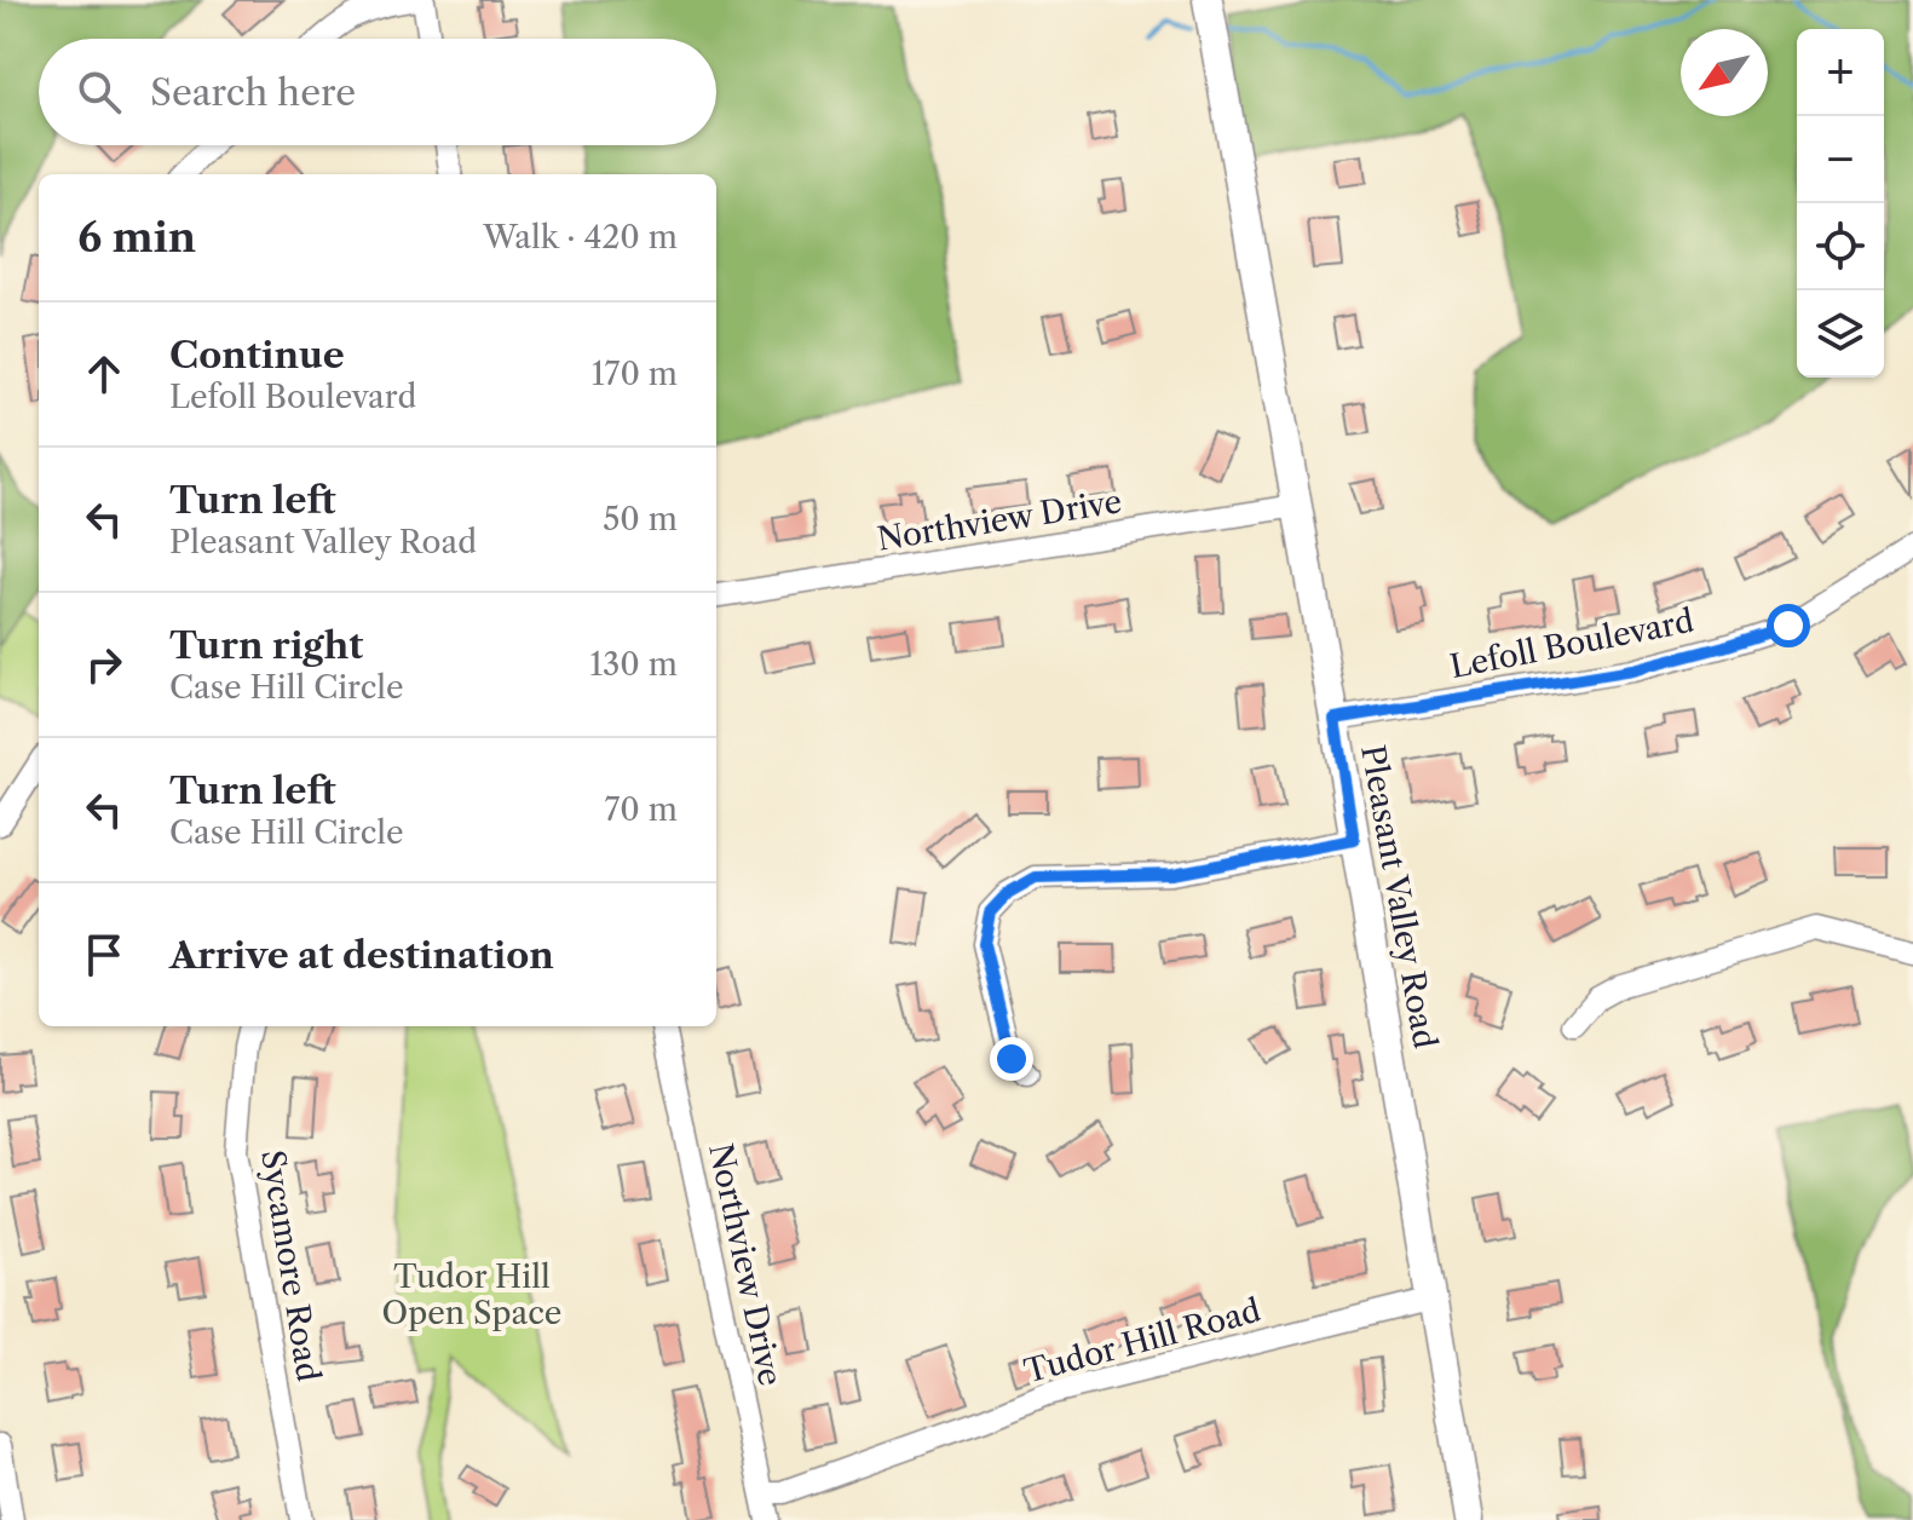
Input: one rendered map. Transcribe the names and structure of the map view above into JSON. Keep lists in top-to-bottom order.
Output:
{
  "streets": {
    "main road": ["Pleasant Valley Road"],
    "street": [
      "Northview Drive",
      "Lefoll Boulevard",
      "Sycamore Road",
      "Tudor Hill Road"
    ]
  },
  "crossings": [
    ["Northview Drive", "Pleasant Valley Road"],
    ["Northview Drive", "Tudor Hill Road"],
    ["Lefoll Boulevard", "Pleasant Valley Road"],
    ["Pleasant Valley Road", "Tudor Hill Road"]
  ],
  "parks": ["Tudor Hill Open Space"],
  "north": "bottom left",
  "page": {
    "map_buttons": ["+", "−"],
    "search": "Search here",
    "heading": ["6 min", "Walk · 420 m"],
    "list": [
      ["Continue", "Lefoll Boulevard", "170 m"],
      ["Turn left", "Pleasant Valley Road", "50 m"],
      ["Turn right", "Case Hill Circle", "130 m"],
      ["Turn left", "Case Hill Circle", "70 m"],
      "Arrive at destination"
    ]
  }
}
